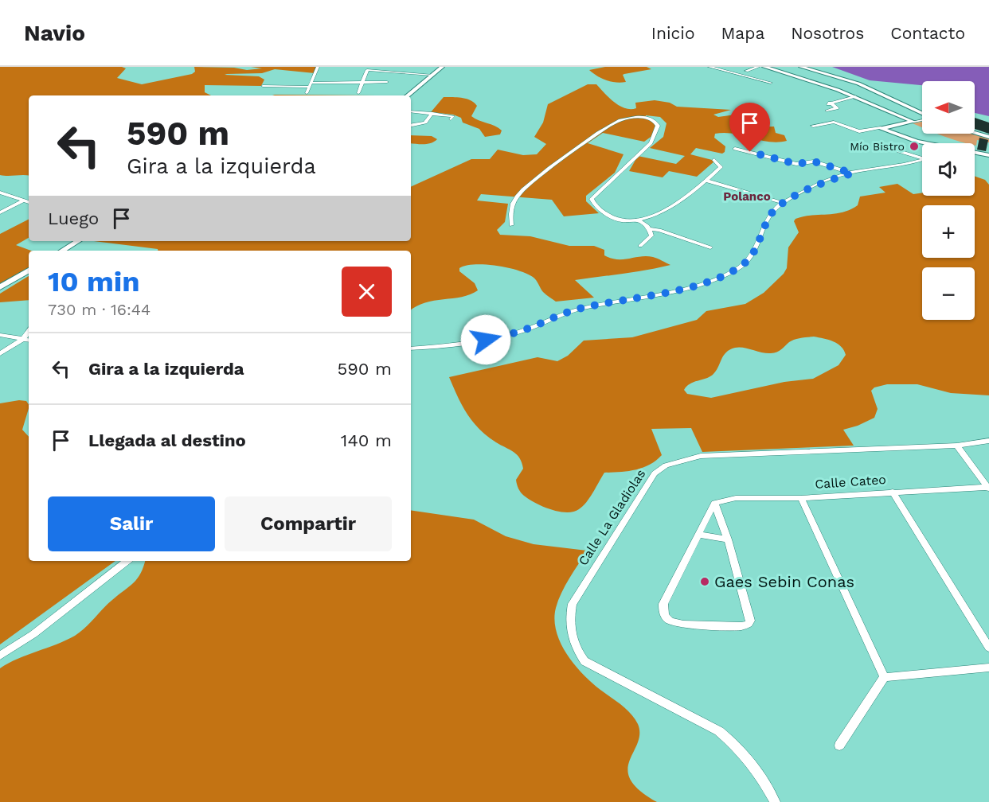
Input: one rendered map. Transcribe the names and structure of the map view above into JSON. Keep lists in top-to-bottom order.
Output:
{
  "streets": {
    "street": ["Calle Cateo", "Calle La Gladiolas"]
  },
  "districts": ["Polanco"],
  "places": ["Mío Bistro", "Gaes Sebin Conas"],
  "north": "left",
  "page": {
    "header": "Navio",
    "nav": [
      "Inicio",
      "Mapa",
      "Nosotros",
      "Contacto"
    ],
    "map_buttons": ["+", "−"],
    "turn": ["590 m", "Gira a la izquierda"],
    "then": "Luego",
    "heading": ["10 min", "730 m · 16:44"],
    "list": [
      {
        "name": "Gira a la izquierda",
        "value": "590 m"
      },
      {
        "name": "Llegada al destino",
        "value": "140 m"
      }
    ],
    "buttons": ["Salir", "Compartir"]
  }
}
